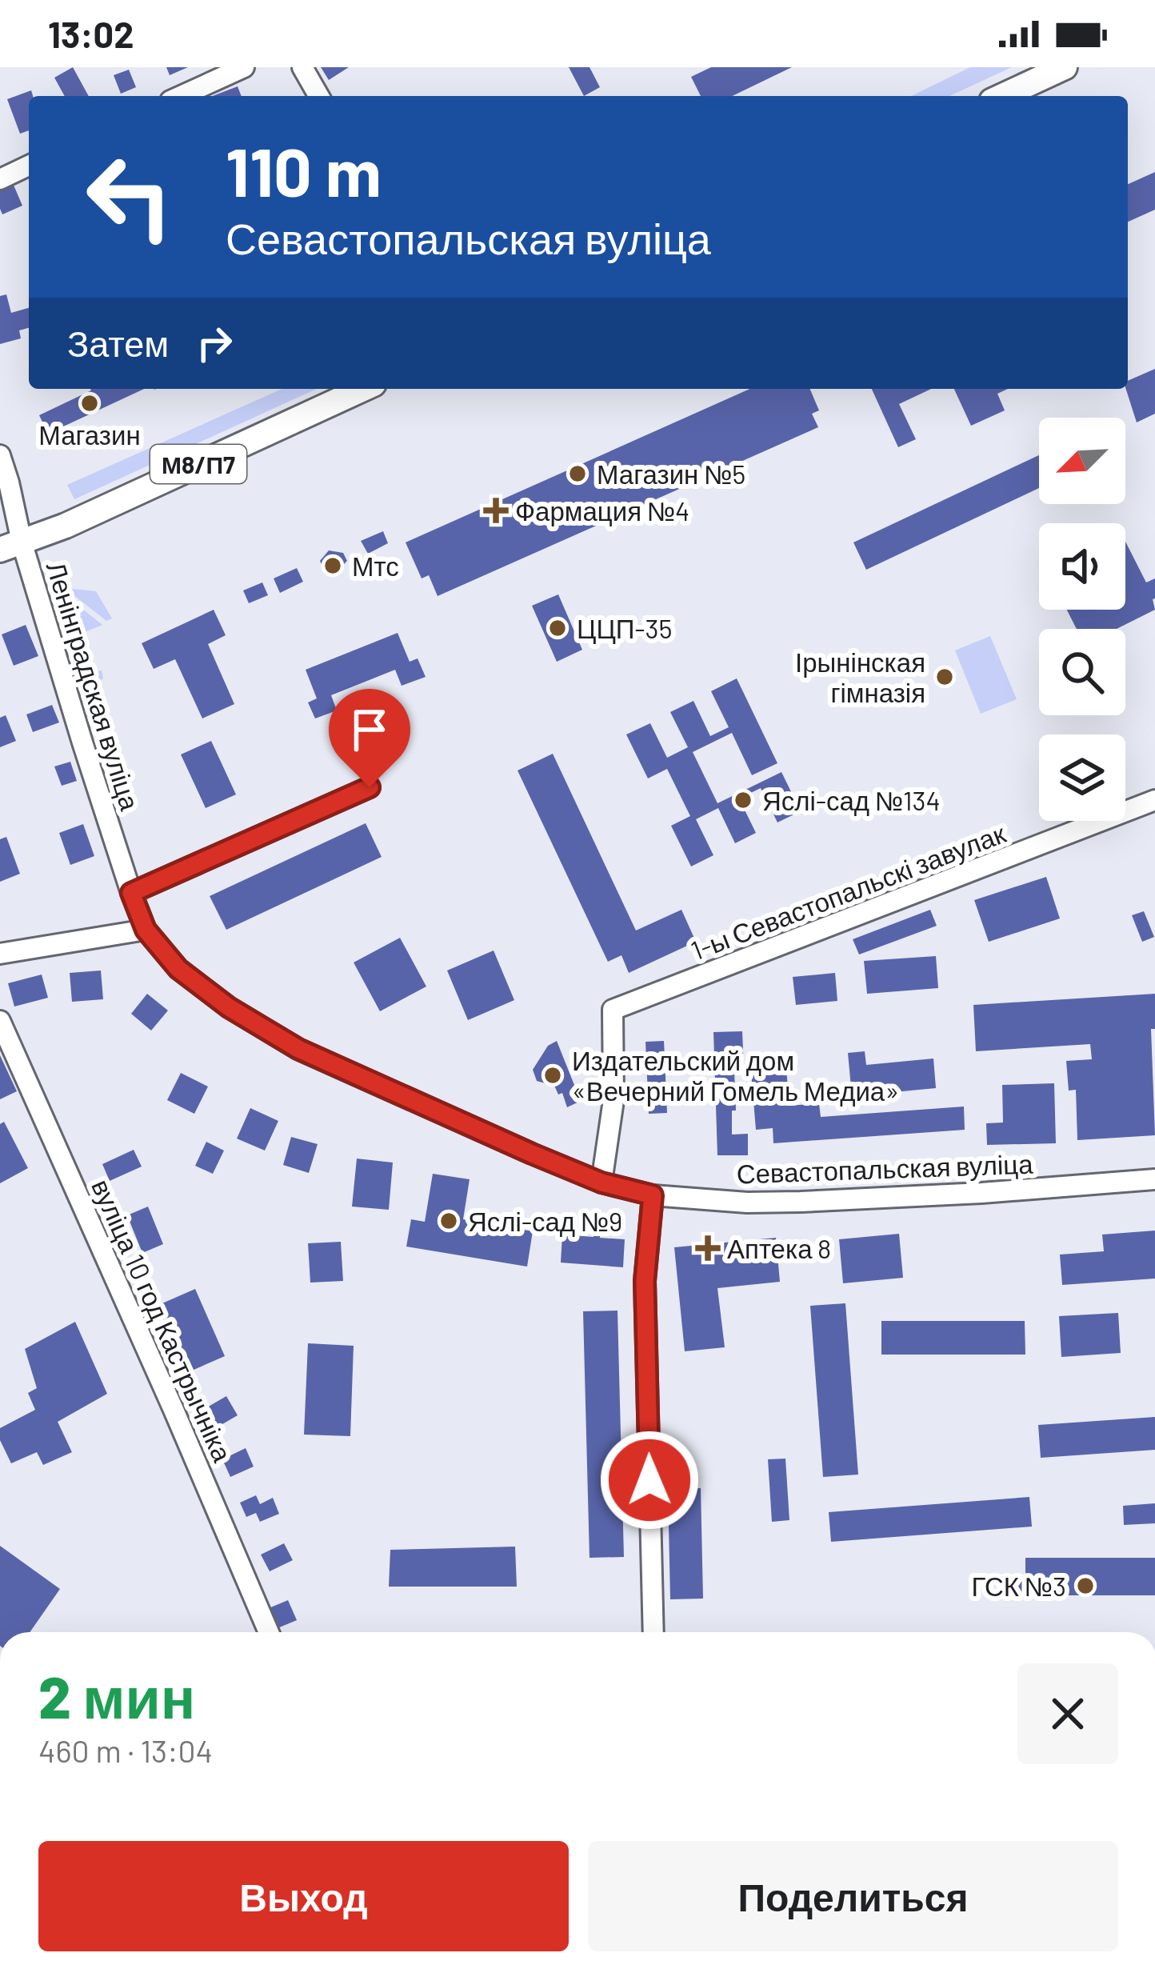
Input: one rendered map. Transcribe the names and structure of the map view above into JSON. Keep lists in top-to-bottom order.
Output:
{
  "streets": {
    "main road": ["М8/П7"],
    "street": [
      "Ленінградская вуліца",
      "1-ы Севастопальскі завулак",
      "Севастопальская вуліца",
      "вуліца 10 год Кастрычніка"
    ]
  },
  "crossings": [
    ["М8/П7", "Ленінградская вуліца"],
    ["Ленінградская вуліца", "Севастопальская вуліца"],
    ["1-ы Севастопальскі завулак", "Севастопальская вуліца"]
  ],
  "places": {
    "other": [
      "Магазин",
      "Магазин №5",
      "Мтс",
      "ЦЦП-35",
      "Ірынінская гімназія",
      "Яслі-сад №134",
      "Издательский дом «Вечерний Гомель Медиа»",
      "Яслі-сад №9",
      "ГСК №3"
    ],
    "health": ["Фармация №4", "Аптека 8"]
  },
  "north": "bottom left",
  "page": {
    "status": "13:02",
    "turn": ["110 m", "Севастопальская вуліца"],
    "then": "Затем",
    "heading": ["2 мин", "460 m · 13:04"],
    "buttons": ["Выход", "Поделиться"]
  }
}
